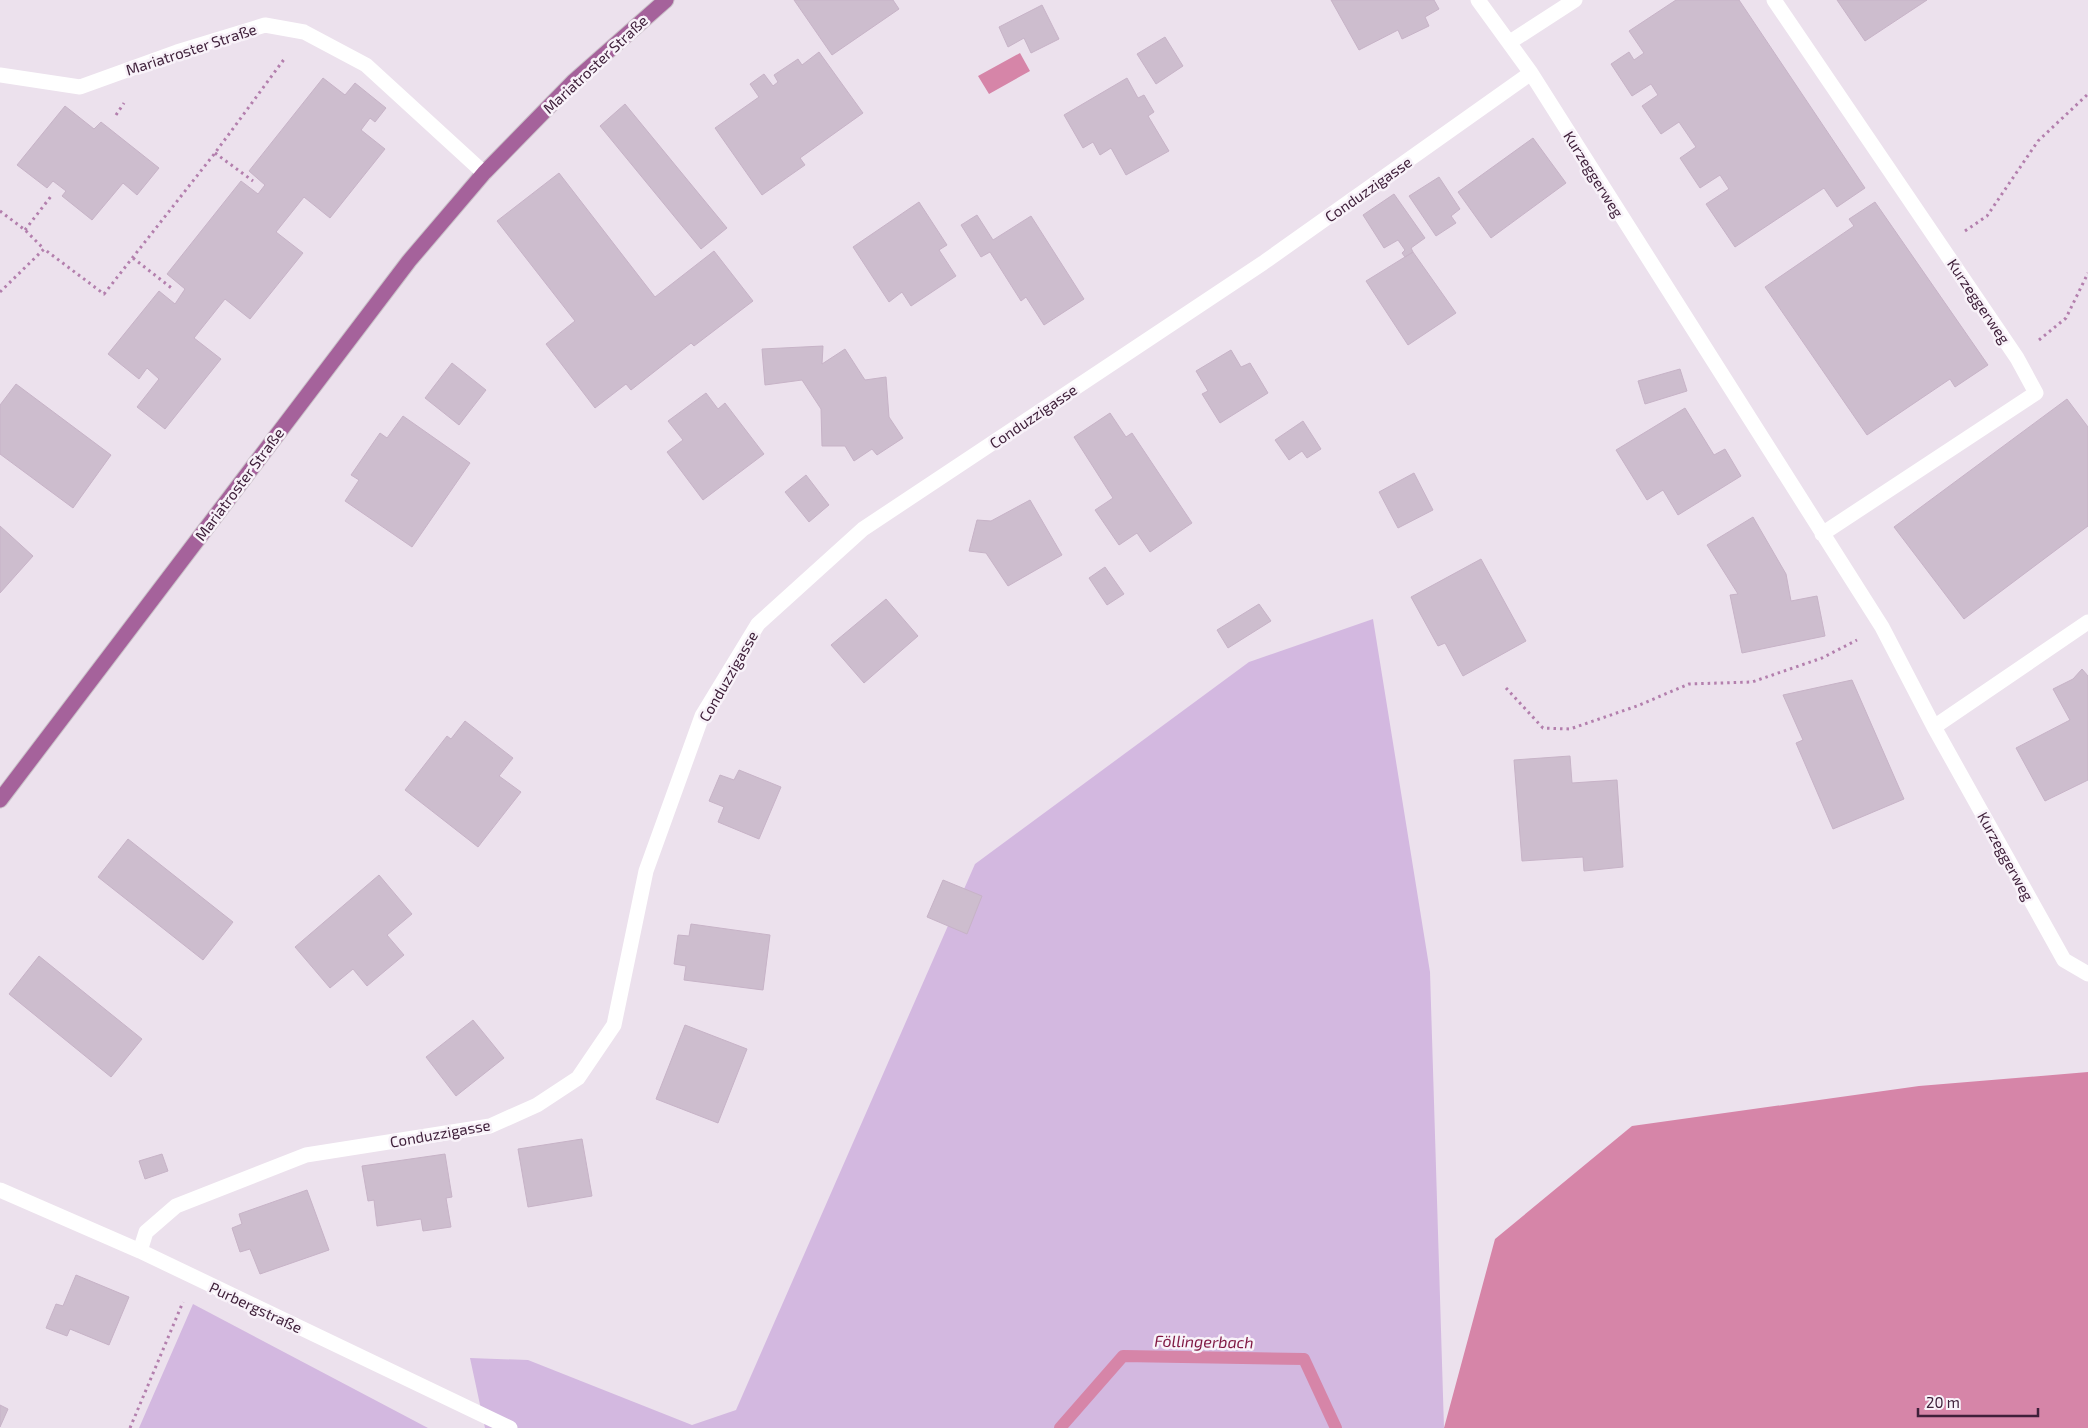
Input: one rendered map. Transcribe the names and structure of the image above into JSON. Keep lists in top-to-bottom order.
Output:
{
  "streets": {
    "main road": ["Mariatroster Straße"],
    "street": ["Kurzeggerweg", "Conduzzigasse", "Purbergstraße"]
  },
  "crossings": [
    ["Kurzeggerweg", "Conduzzigasse"],
    ["Conduzzigasse", "Purbergstraße"]
  ],
  "water": ["Föllingerbach"],
  "scale_bar": "20 m"
}
